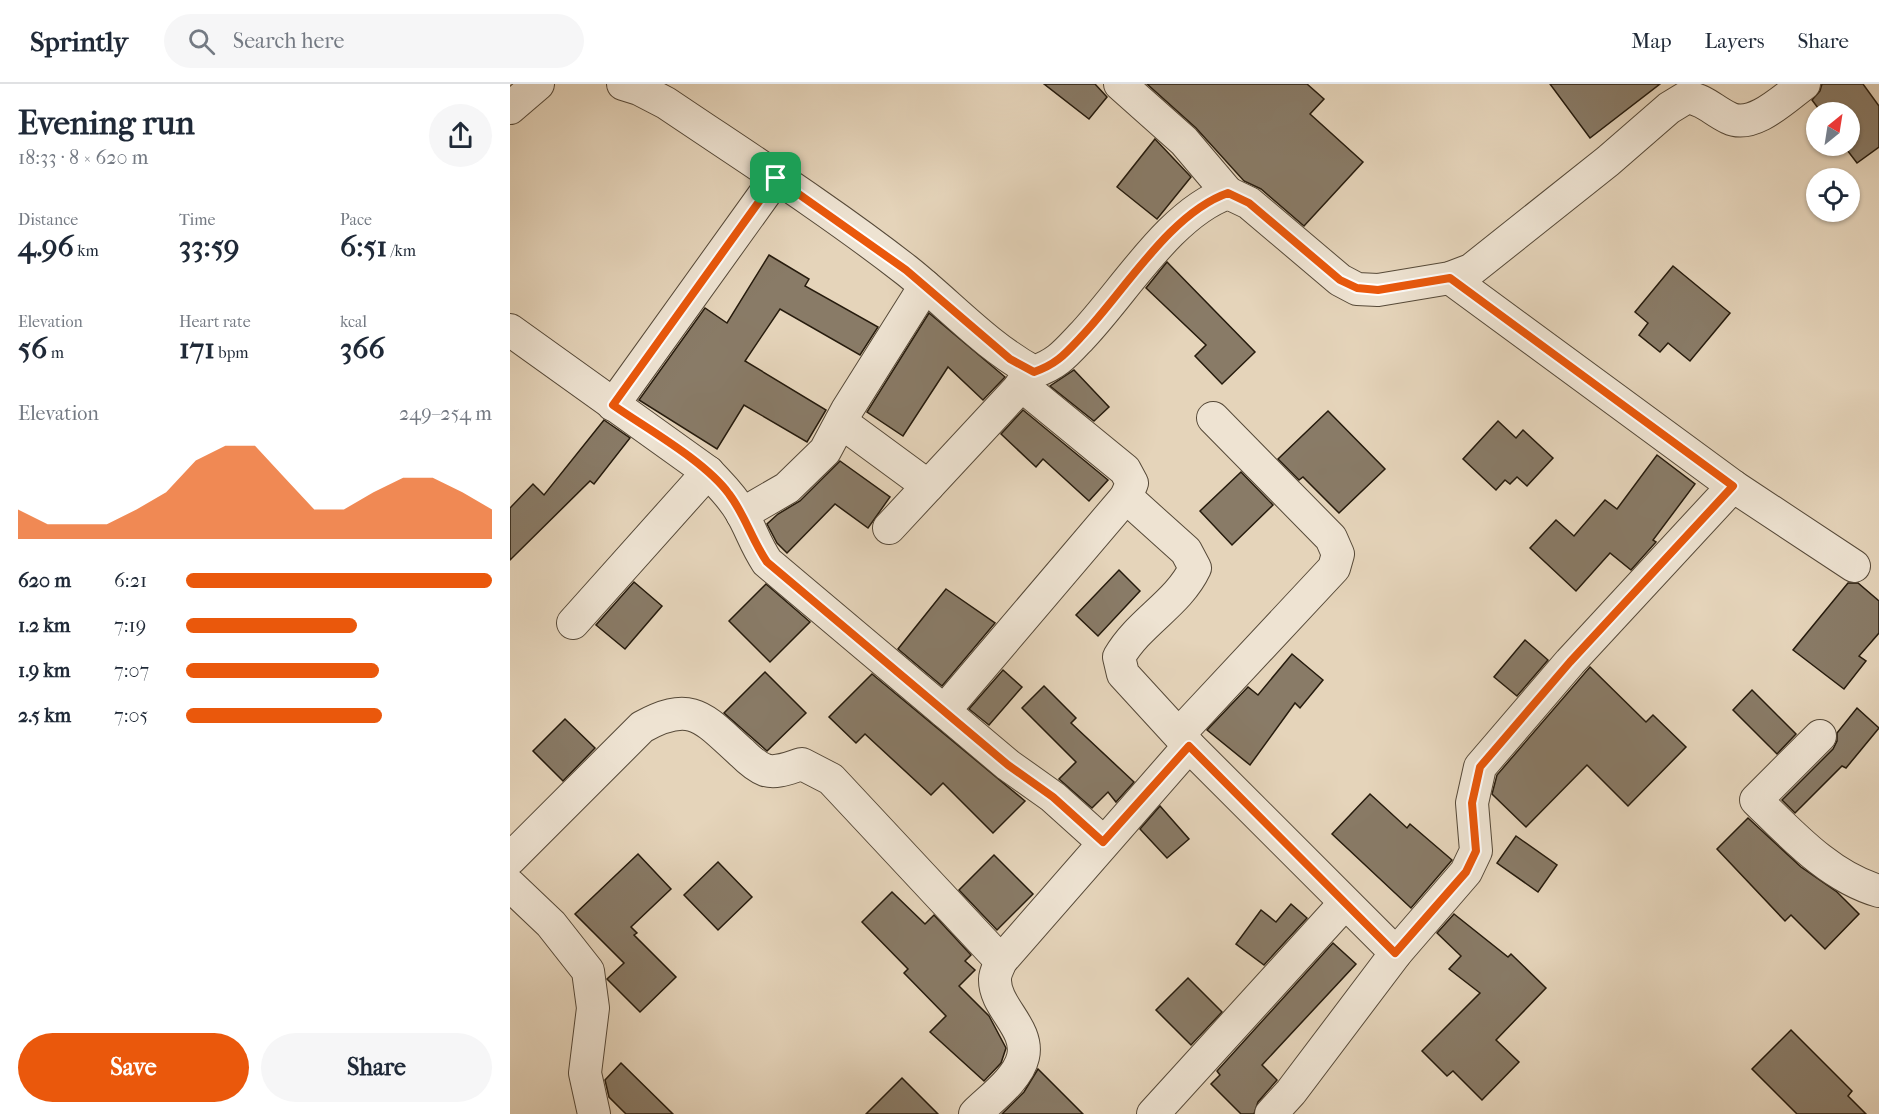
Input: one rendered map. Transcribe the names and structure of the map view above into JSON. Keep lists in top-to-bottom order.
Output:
{
  "north": "top right",
  "page": {
    "header": "Sprintly",
    "search": "Search here",
    "nav": ["Map", "Layers", "Share"],
    "heading": ["Evening run", "18:33 · 8 × 620 m"],
    "stats": [
      ["Distance", "4.96 km"],
      ["Time", "33:59"],
      ["Pace", "6:51 /km"],
      ["Elevation", "56 m"],
      ["Heart rate", "171 bpm"],
      ["kcal", "366"]
    ],
    "chart": ["Elevation", "249–254 m"],
    "list": [
      {
        "name": "620 m",
        "note": "6:21"
      },
      {
        "name": "1.2 km",
        "note": "7:19"
      },
      {
        "name": "1.9 km",
        "note": "7:07"
      },
      {
        "name": "2.5 km",
        "note": "7:05"
      }
    ],
    "buttons": ["Save", "Share"]
  }
}
